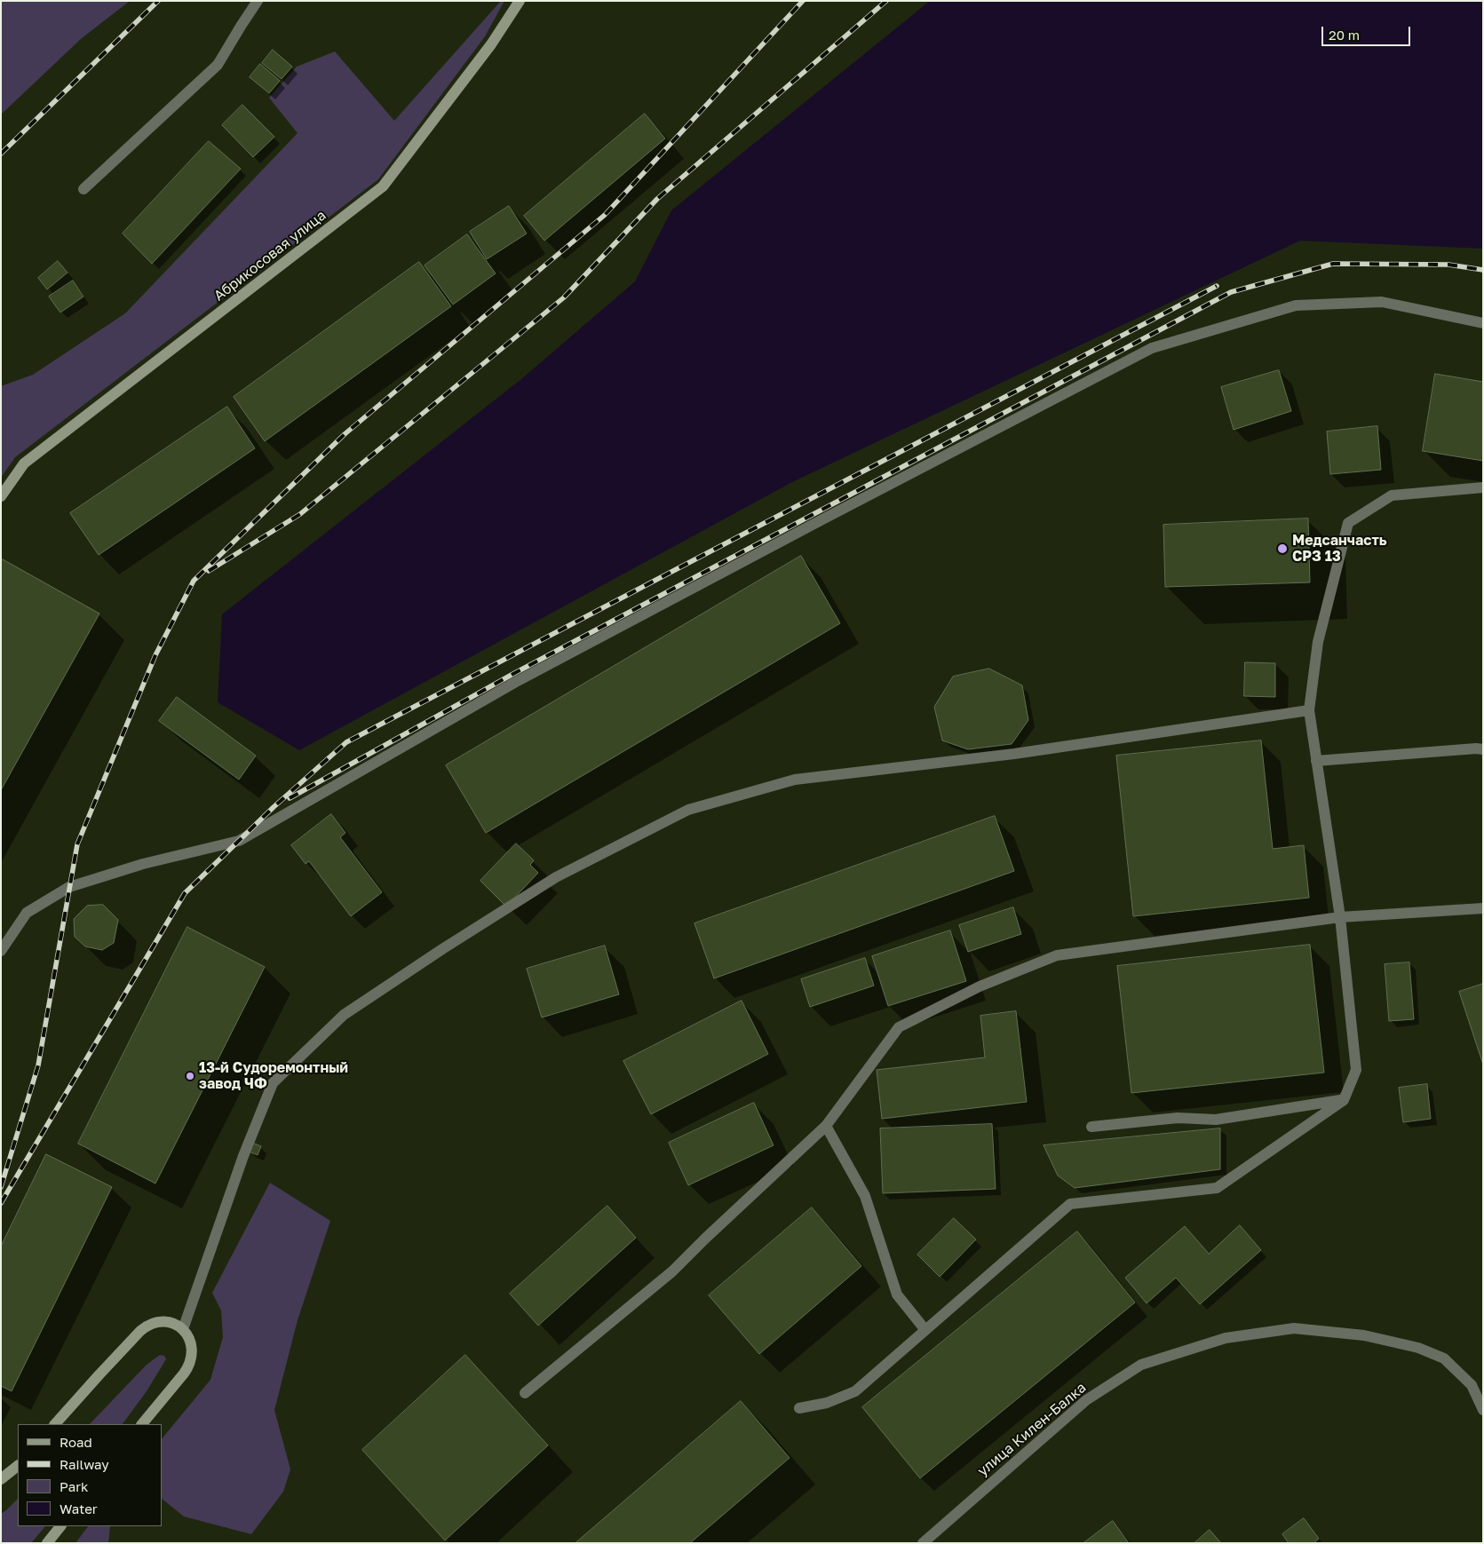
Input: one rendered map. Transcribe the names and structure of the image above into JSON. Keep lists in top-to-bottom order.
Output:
{
  "streets": {
    "main road": ["Абрикосовая улица"],
    "street": ["улица Килен-Балка"]
  },
  "places": ["Медсанчасть СРЗ 13", "13-й Судоремонтный завод ЧФ"],
  "legend": [
    "Road",
    "Railway",
    "Park",
    "Water"
  ],
  "scale_bar": "20 m"
}
